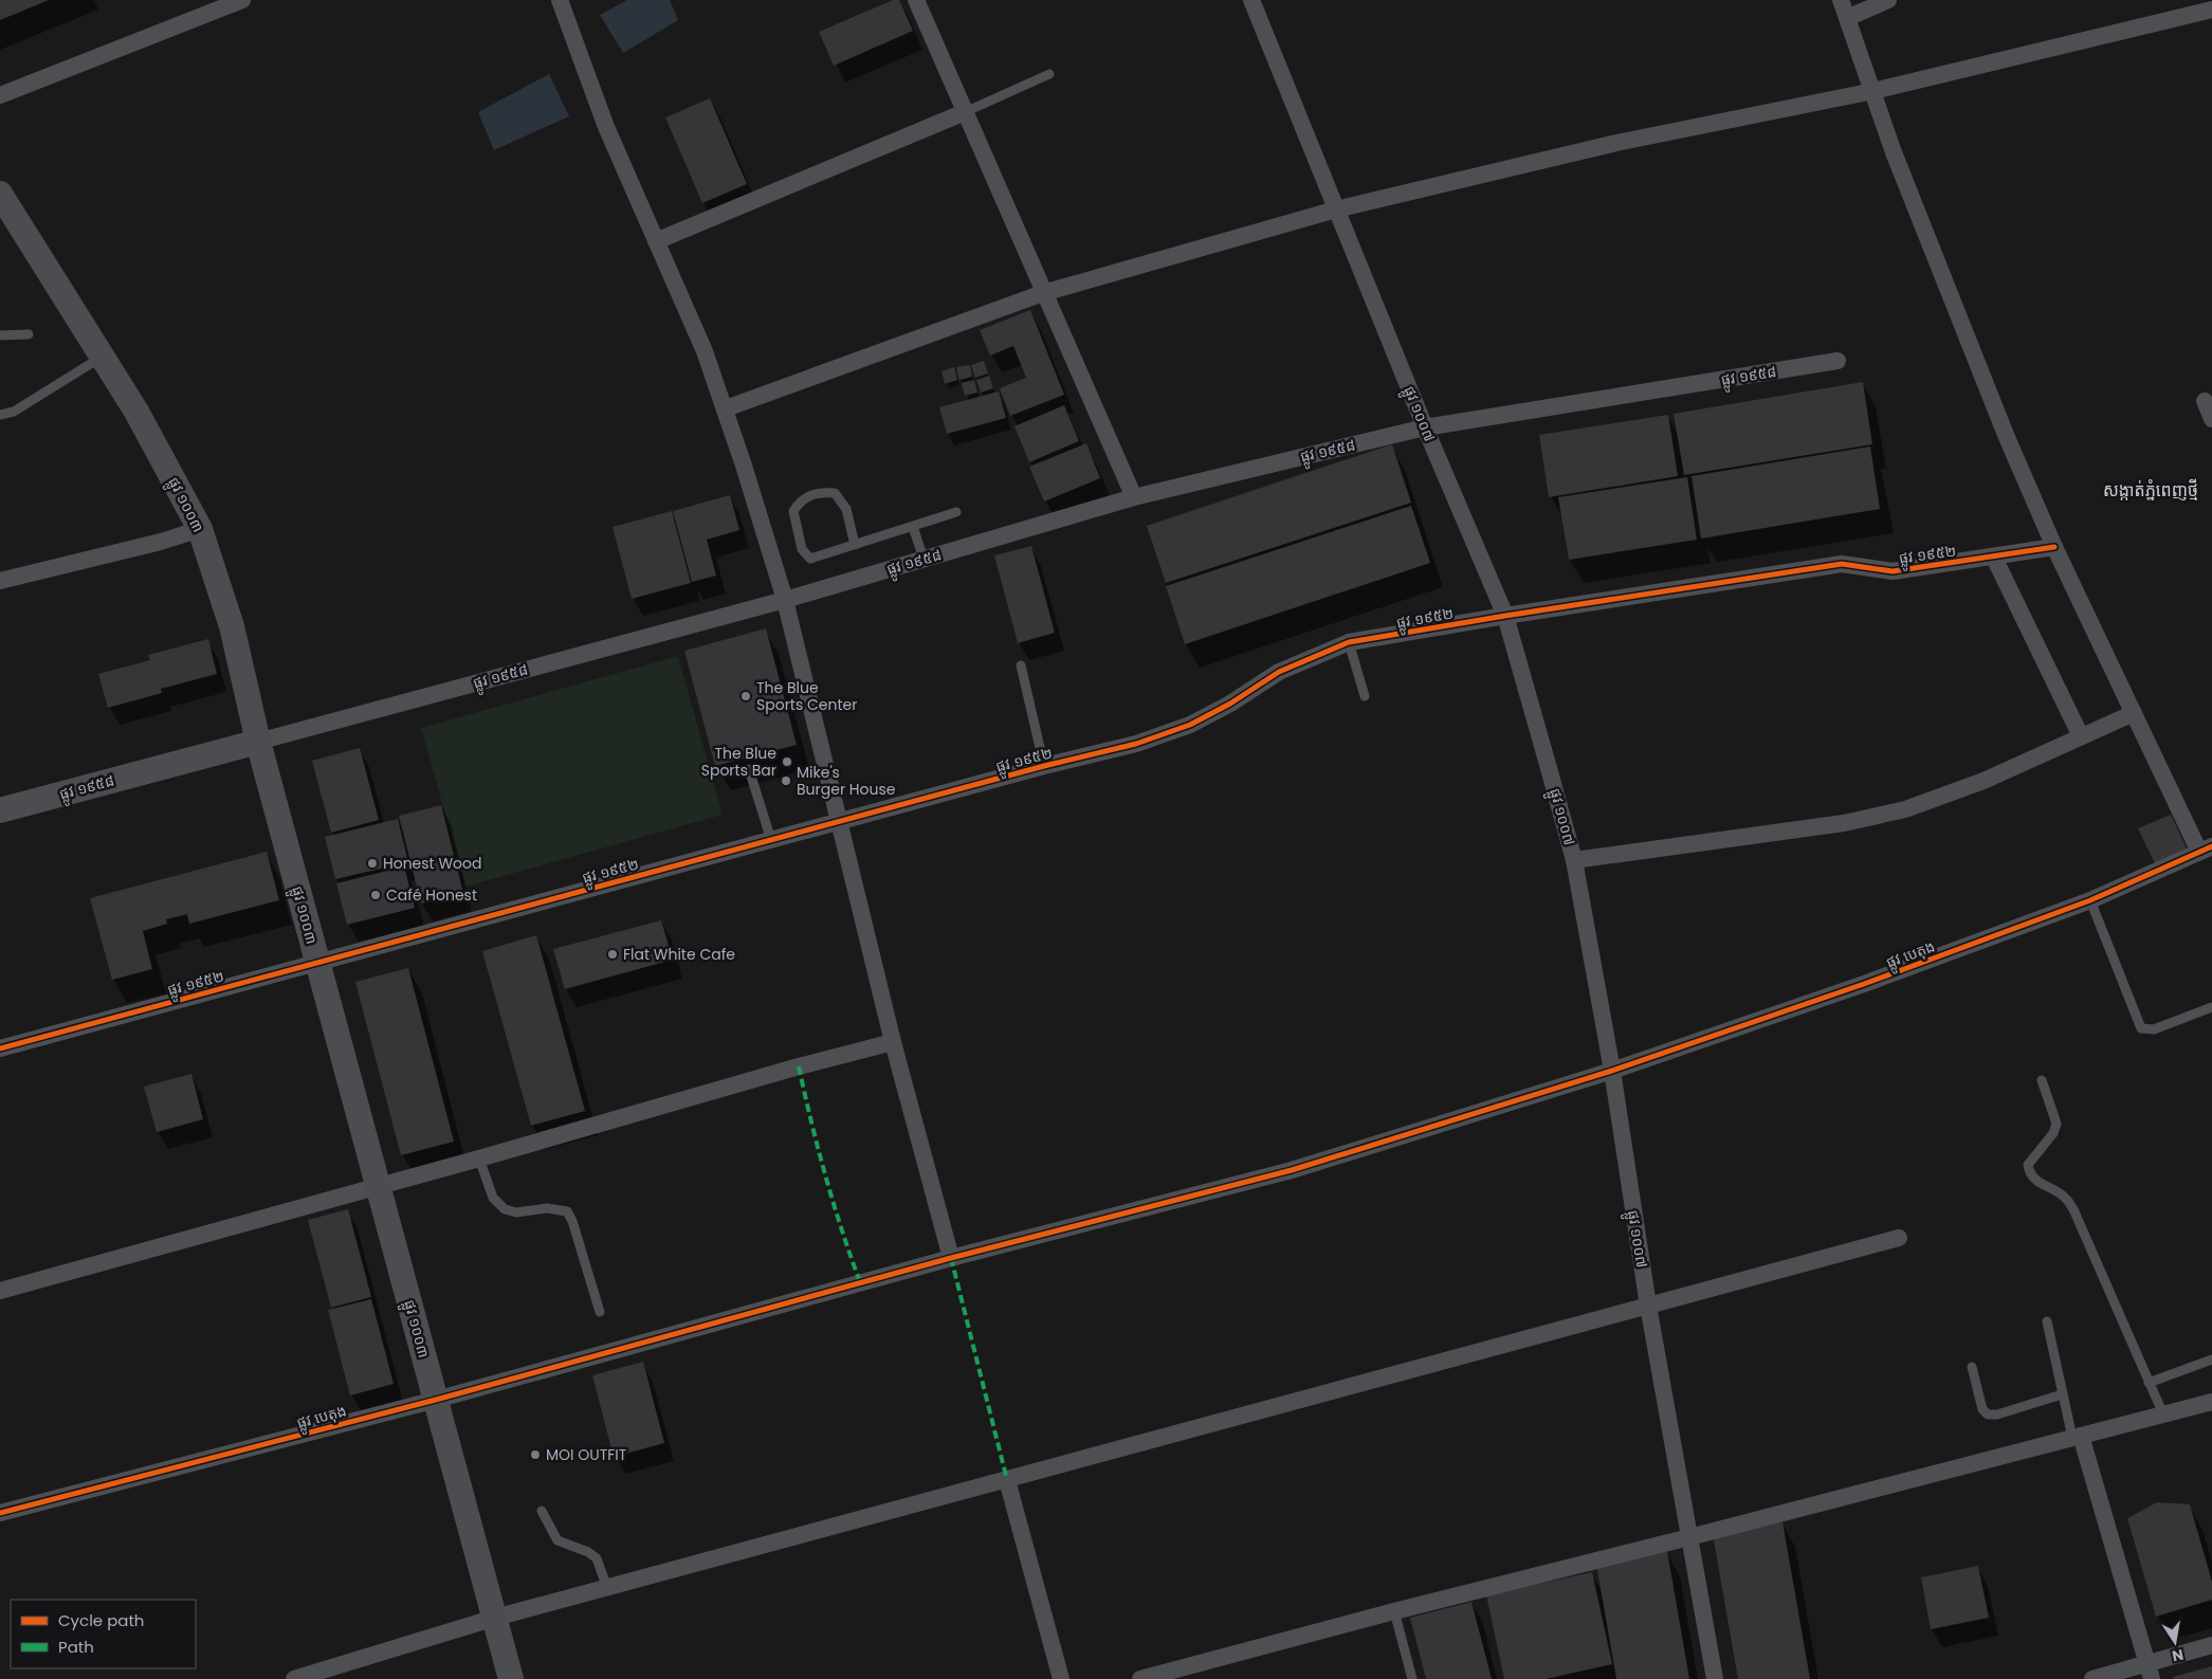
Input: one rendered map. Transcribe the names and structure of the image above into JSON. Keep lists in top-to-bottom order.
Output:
{
  "streets": {
    "street": [
      "ផ្លូវ ១៩៥៨",
      "ផ្លូវ ១០០៧",
      "ផ្លូវ ១០០៣",
      "ផ្លូវ ១៩៥២",
      "ផ្លូវ បេតុង"
    ]
  },
  "crossings": [
    ["ផ្លូវ ១៩៥៨", "ផ្លូវ ១០០៧"],
    ["ផ្លូវ ១៩៥៨", "ផ្លូវ ១០០៣"],
    ["ផ្លូវ ១០០៧", "ផ្លូវ ១៩៥២"],
    ["ផ្លូវ ១០០៧", "ផ្លូវ បេតុង"],
    ["ផ្លូវ ១០០៣", "ផ្លូវ ១៩៥២"],
    ["ផ្លូវ ១០០៣", "ផ្លូវ បេតុង"]
  ],
  "districts": ["សង្កាត់ភ្នំពេញថ្មី"],
  "places": [
    "The Blue Sports Center",
    "The Blue Sports Bar",
    "Mike's Burger House",
    "Honest Wood",
    "Café Honest",
    "Flat White Cafe",
    "MOI OUTFIT"
  ],
  "legend": ["Cycle path", "Path"],
  "north": "bottom"
}
